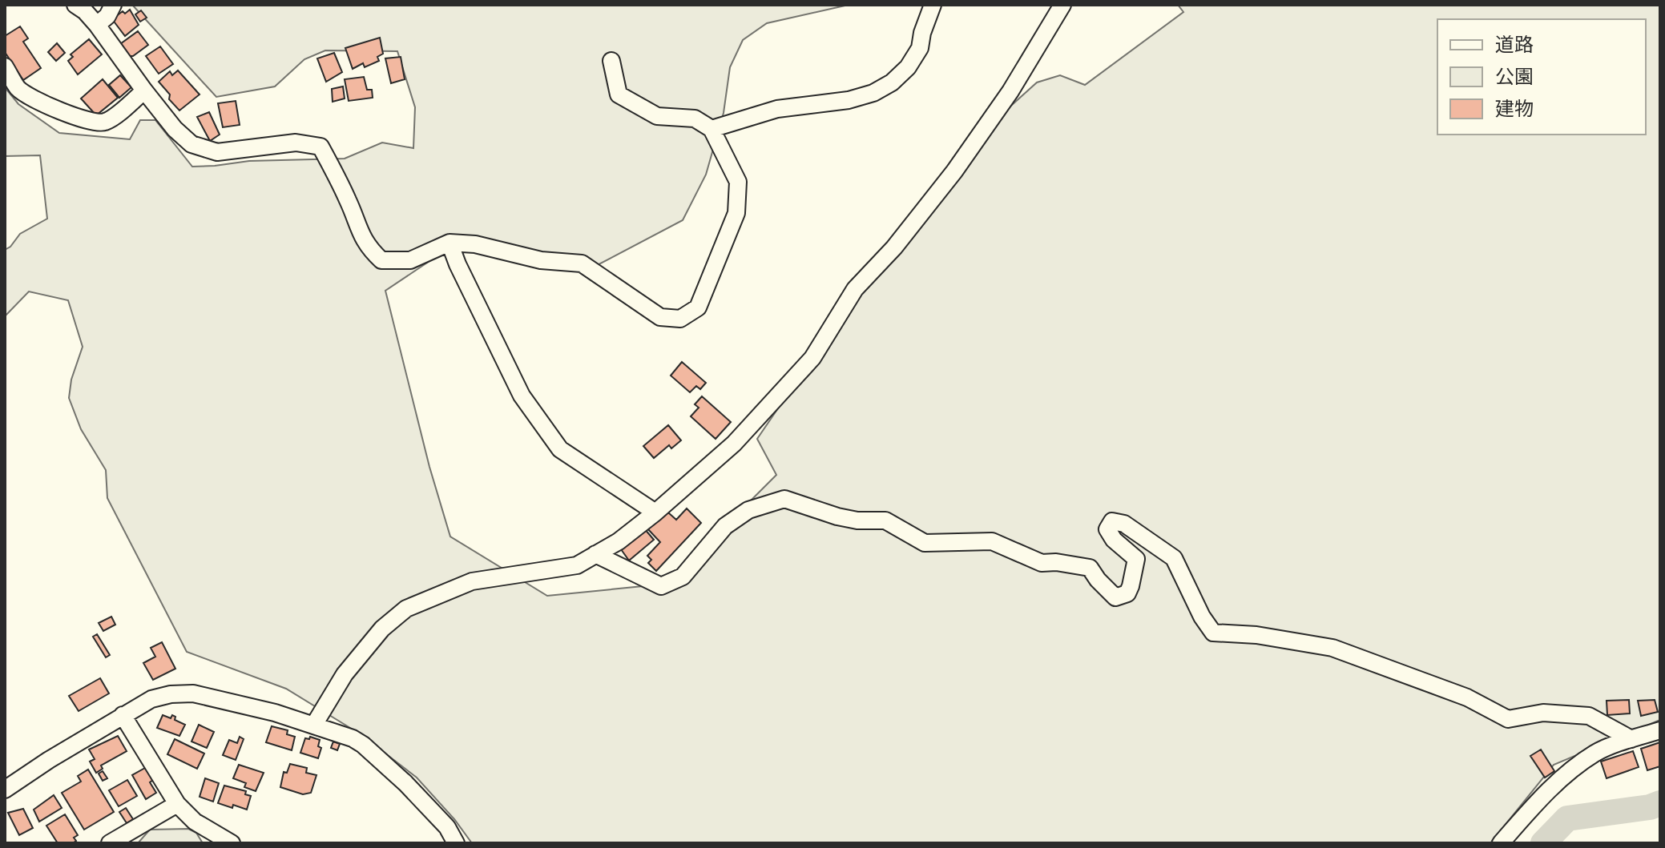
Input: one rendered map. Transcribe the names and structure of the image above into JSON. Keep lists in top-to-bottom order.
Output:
{
  "legend": ["道路", "公園", "建物"]
}
